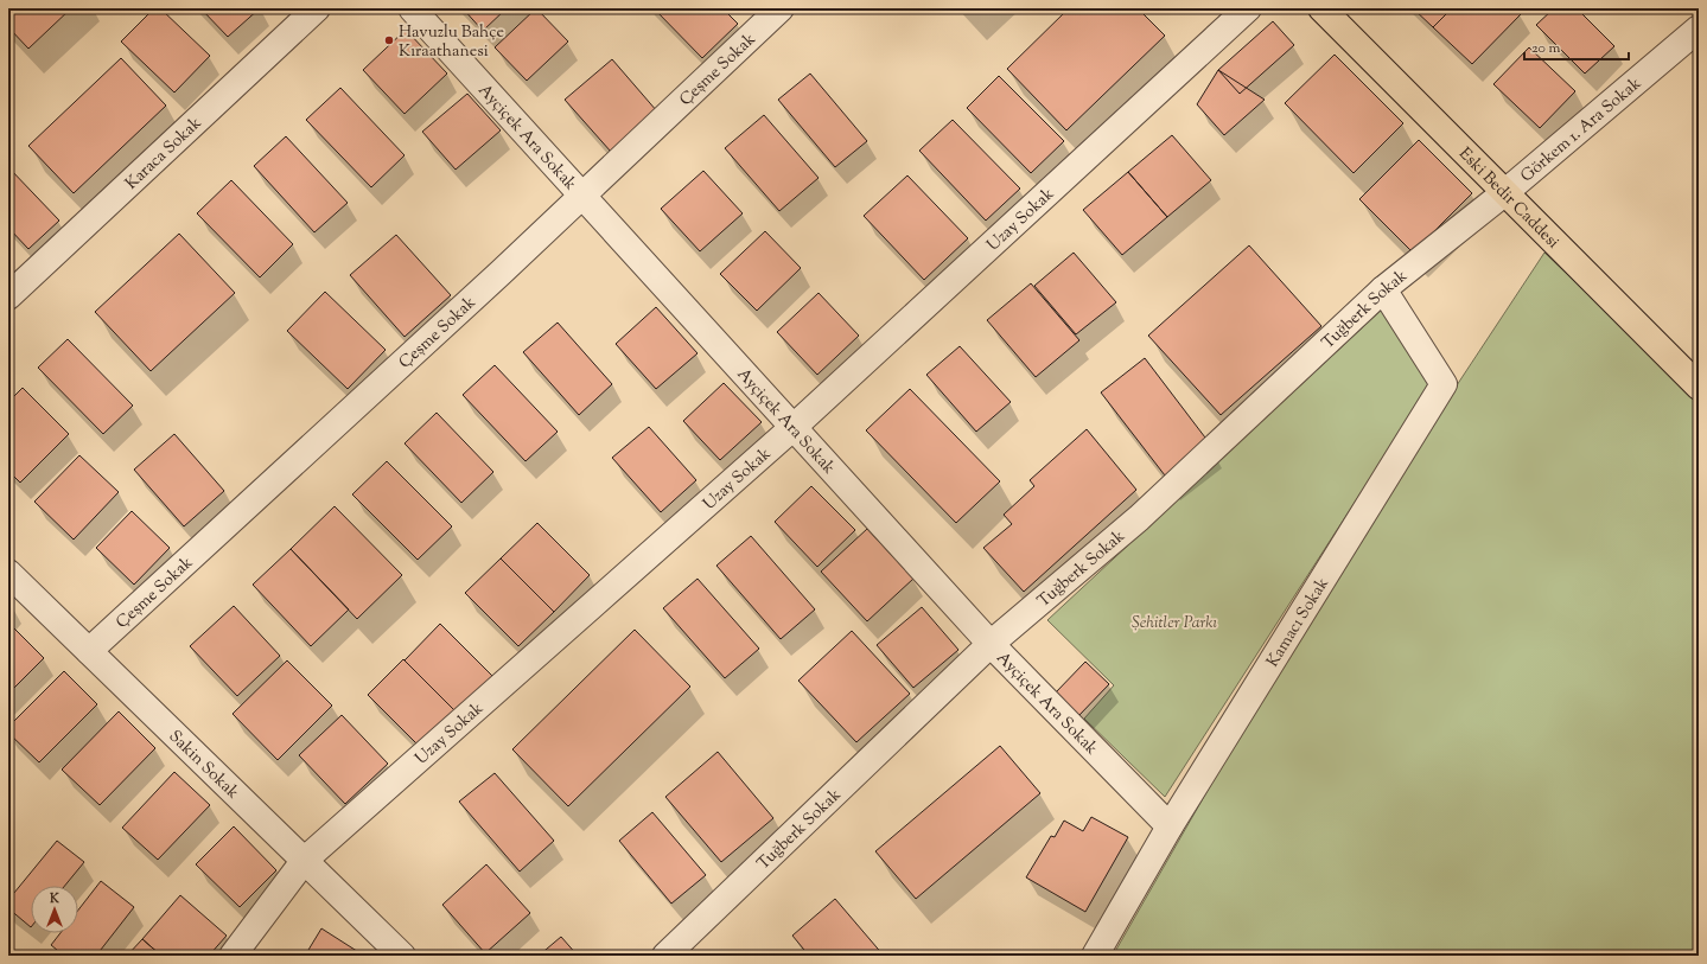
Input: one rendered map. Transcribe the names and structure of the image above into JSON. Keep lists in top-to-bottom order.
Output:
{
  "streets": {
    "main road": ["Eski Bedir Caddesi"],
    "street": [
      "Çeşme Sokak",
      "Görkem 1. Ara Sokak",
      "Ayçiçek Ara Sokak",
      "Karaca Sokak",
      "Uzay Sokak",
      "Tuğberk Sokak",
      "Kamacı Sokak",
      "Sakin Sokak"
    ]
  },
  "crossings": [
    ["Çeşme Sokak", "Ayçiçek Ara Sokak"],
    ["Çeşme Sokak", "Sakin Sokak"],
    ["Görkem 1. Ara Sokak", "Eski Bedir Caddesi"],
    ["Görkem 1. Ara Sokak", "Tuğberk Sokak"],
    ["Ayçiçek Ara Sokak", "Uzay Sokak"],
    ["Ayçiçek Ara Sokak", "Tuğberk Sokak"],
    ["Ayçiçek Ara Sokak", "Kamacı Sokak"],
    ["Eski Bedir Caddesi", "Tuğberk Sokak"],
    ["Uzay Sokak", "Sakin Sokak"],
    ["Tuğberk Sokak", "Kamacı Sokak"]
  ],
  "parks": ["Şehitler Parkı"],
  "places": ["Havuzlu Bahçe Kıraathanesi"],
  "scale_bar": "20 m",
  "north": "top"
}
